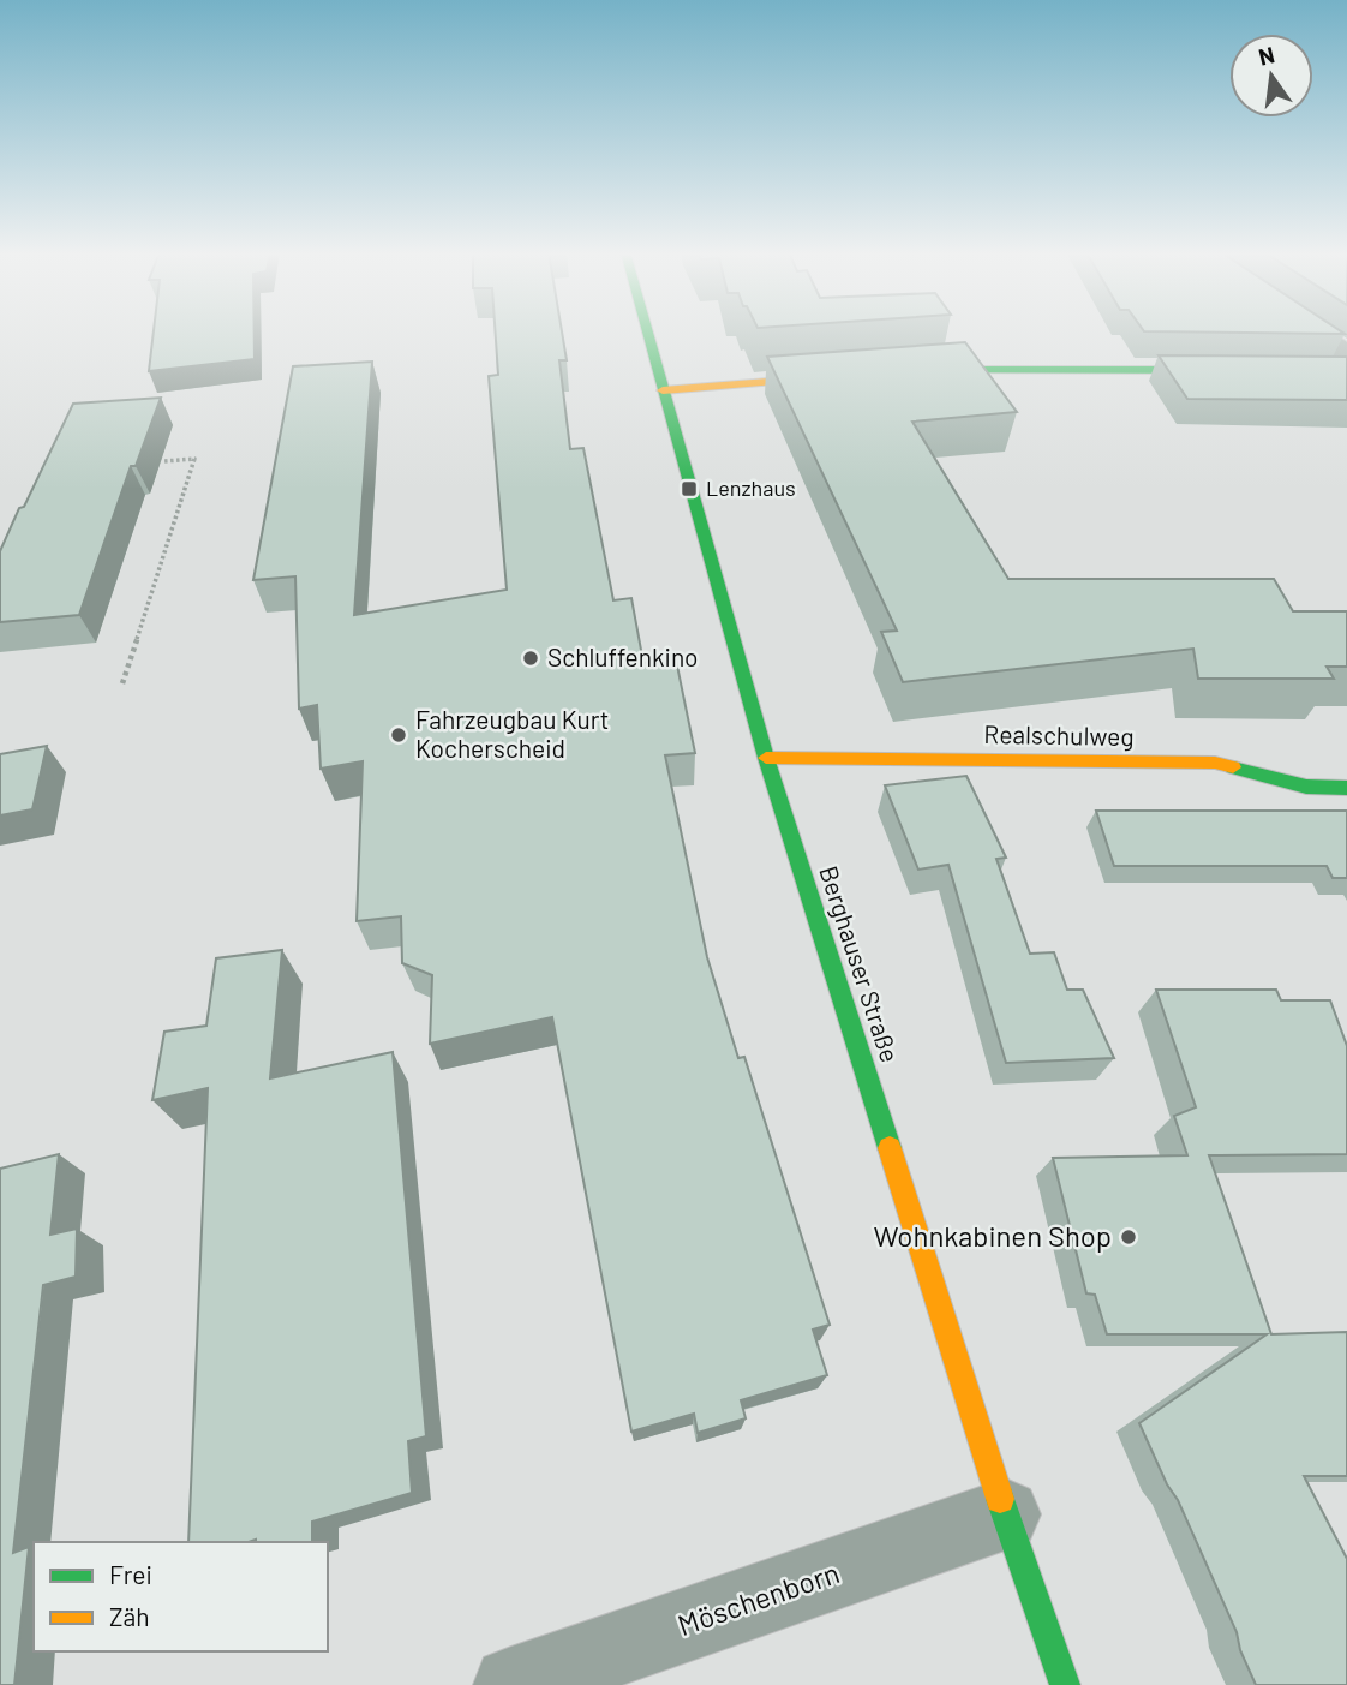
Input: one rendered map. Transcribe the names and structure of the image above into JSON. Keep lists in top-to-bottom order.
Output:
{
  "streets": {
    "street": ["Realschulweg", "Berghauser Straße", "Möschenborn"]
  },
  "crossings": [
    ["Realschulweg", "Berghauser Straße"],
    ["Berghauser Straße", "Möschenborn"]
  ],
  "places": {
    "transit": ["Lenzhaus"],
    "other": ["Schluffenkino", "Fahrzeugbau Kurt Kocherscheid", "Wohnkabinen Shop"]
  },
  "legend": ["Frei", "Zäh"],
  "north": "top"
}
